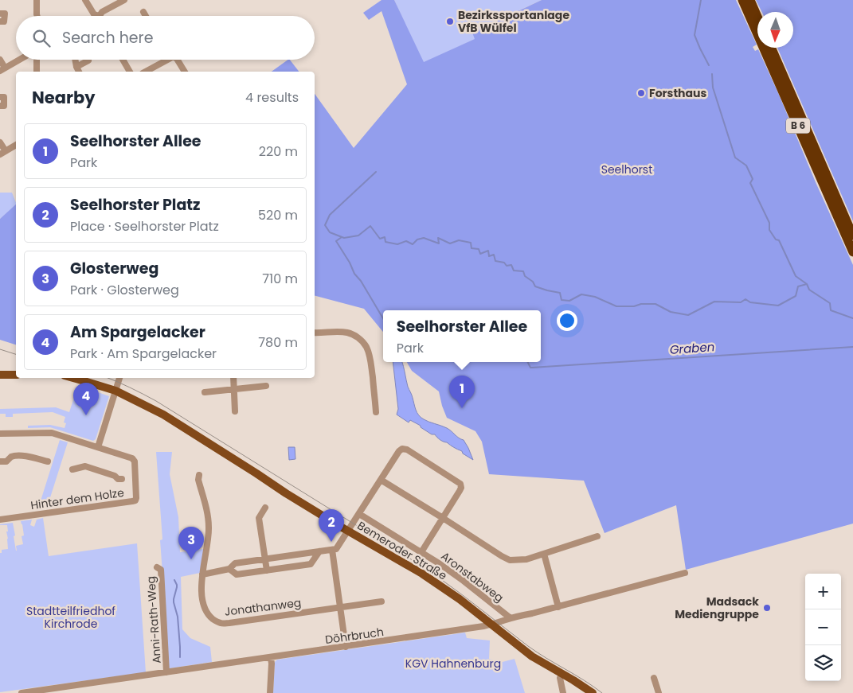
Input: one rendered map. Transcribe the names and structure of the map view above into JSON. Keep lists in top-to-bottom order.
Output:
{
  "streets": {
    "highway": ["B 6"],
    "main road": ["Bemeroder Straße"],
    "street": [
      "Hinter dem Holze",
      "Aronstabweg",
      "Jonathanweg",
      "Anni-Rath-Weg",
      "Döhrbruch"
    ]
  },
  "crossings": [
    ["Bemeroder Straße", "Döhrbruch"],
    ["Aronstabweg", "Döhrbruch"],
    ["Anni-Rath-Weg", "Döhrbruch"]
  ],
  "water": ["Graben"],
  "parks": ["Seelhorst", "Stadtteilfriedhof Kirchrode", "KGV Hahnenburg"],
  "places": ["Bezirkssportanlage VfB Wülfel", "Forsthaus", "Madsack Mediengruppe"],
  "north": "bottom",
  "page": {
    "search": "Search here",
    "heading": ["Nearby", "4 results"],
    "list": [
      {
        "mark": "1",
        "name": "Seelhorster Allee",
        "note": "Park",
        "value": "220 m"
      },
      {
        "mark": "2",
        "name": "Seelhorster Platz",
        "note": "Place · Seelhorster Platz",
        "value": "520 m"
      },
      {
        "mark": "3",
        "name": "Glosterweg",
        "note": "Park · Glosterweg",
        "value": "710 m"
      },
      {
        "mark": "4",
        "name": "Am Spargelacker",
        "note": "Park · Am Spargelacker",
        "value": "780 m"
      }
    ],
    "popup": ["Seelhorster Allee", "Park"],
    "pins": [
      "1",
      "4",
      "2",
      "3"
    ],
    "map_buttons": ["+", "−"]
  }
}
